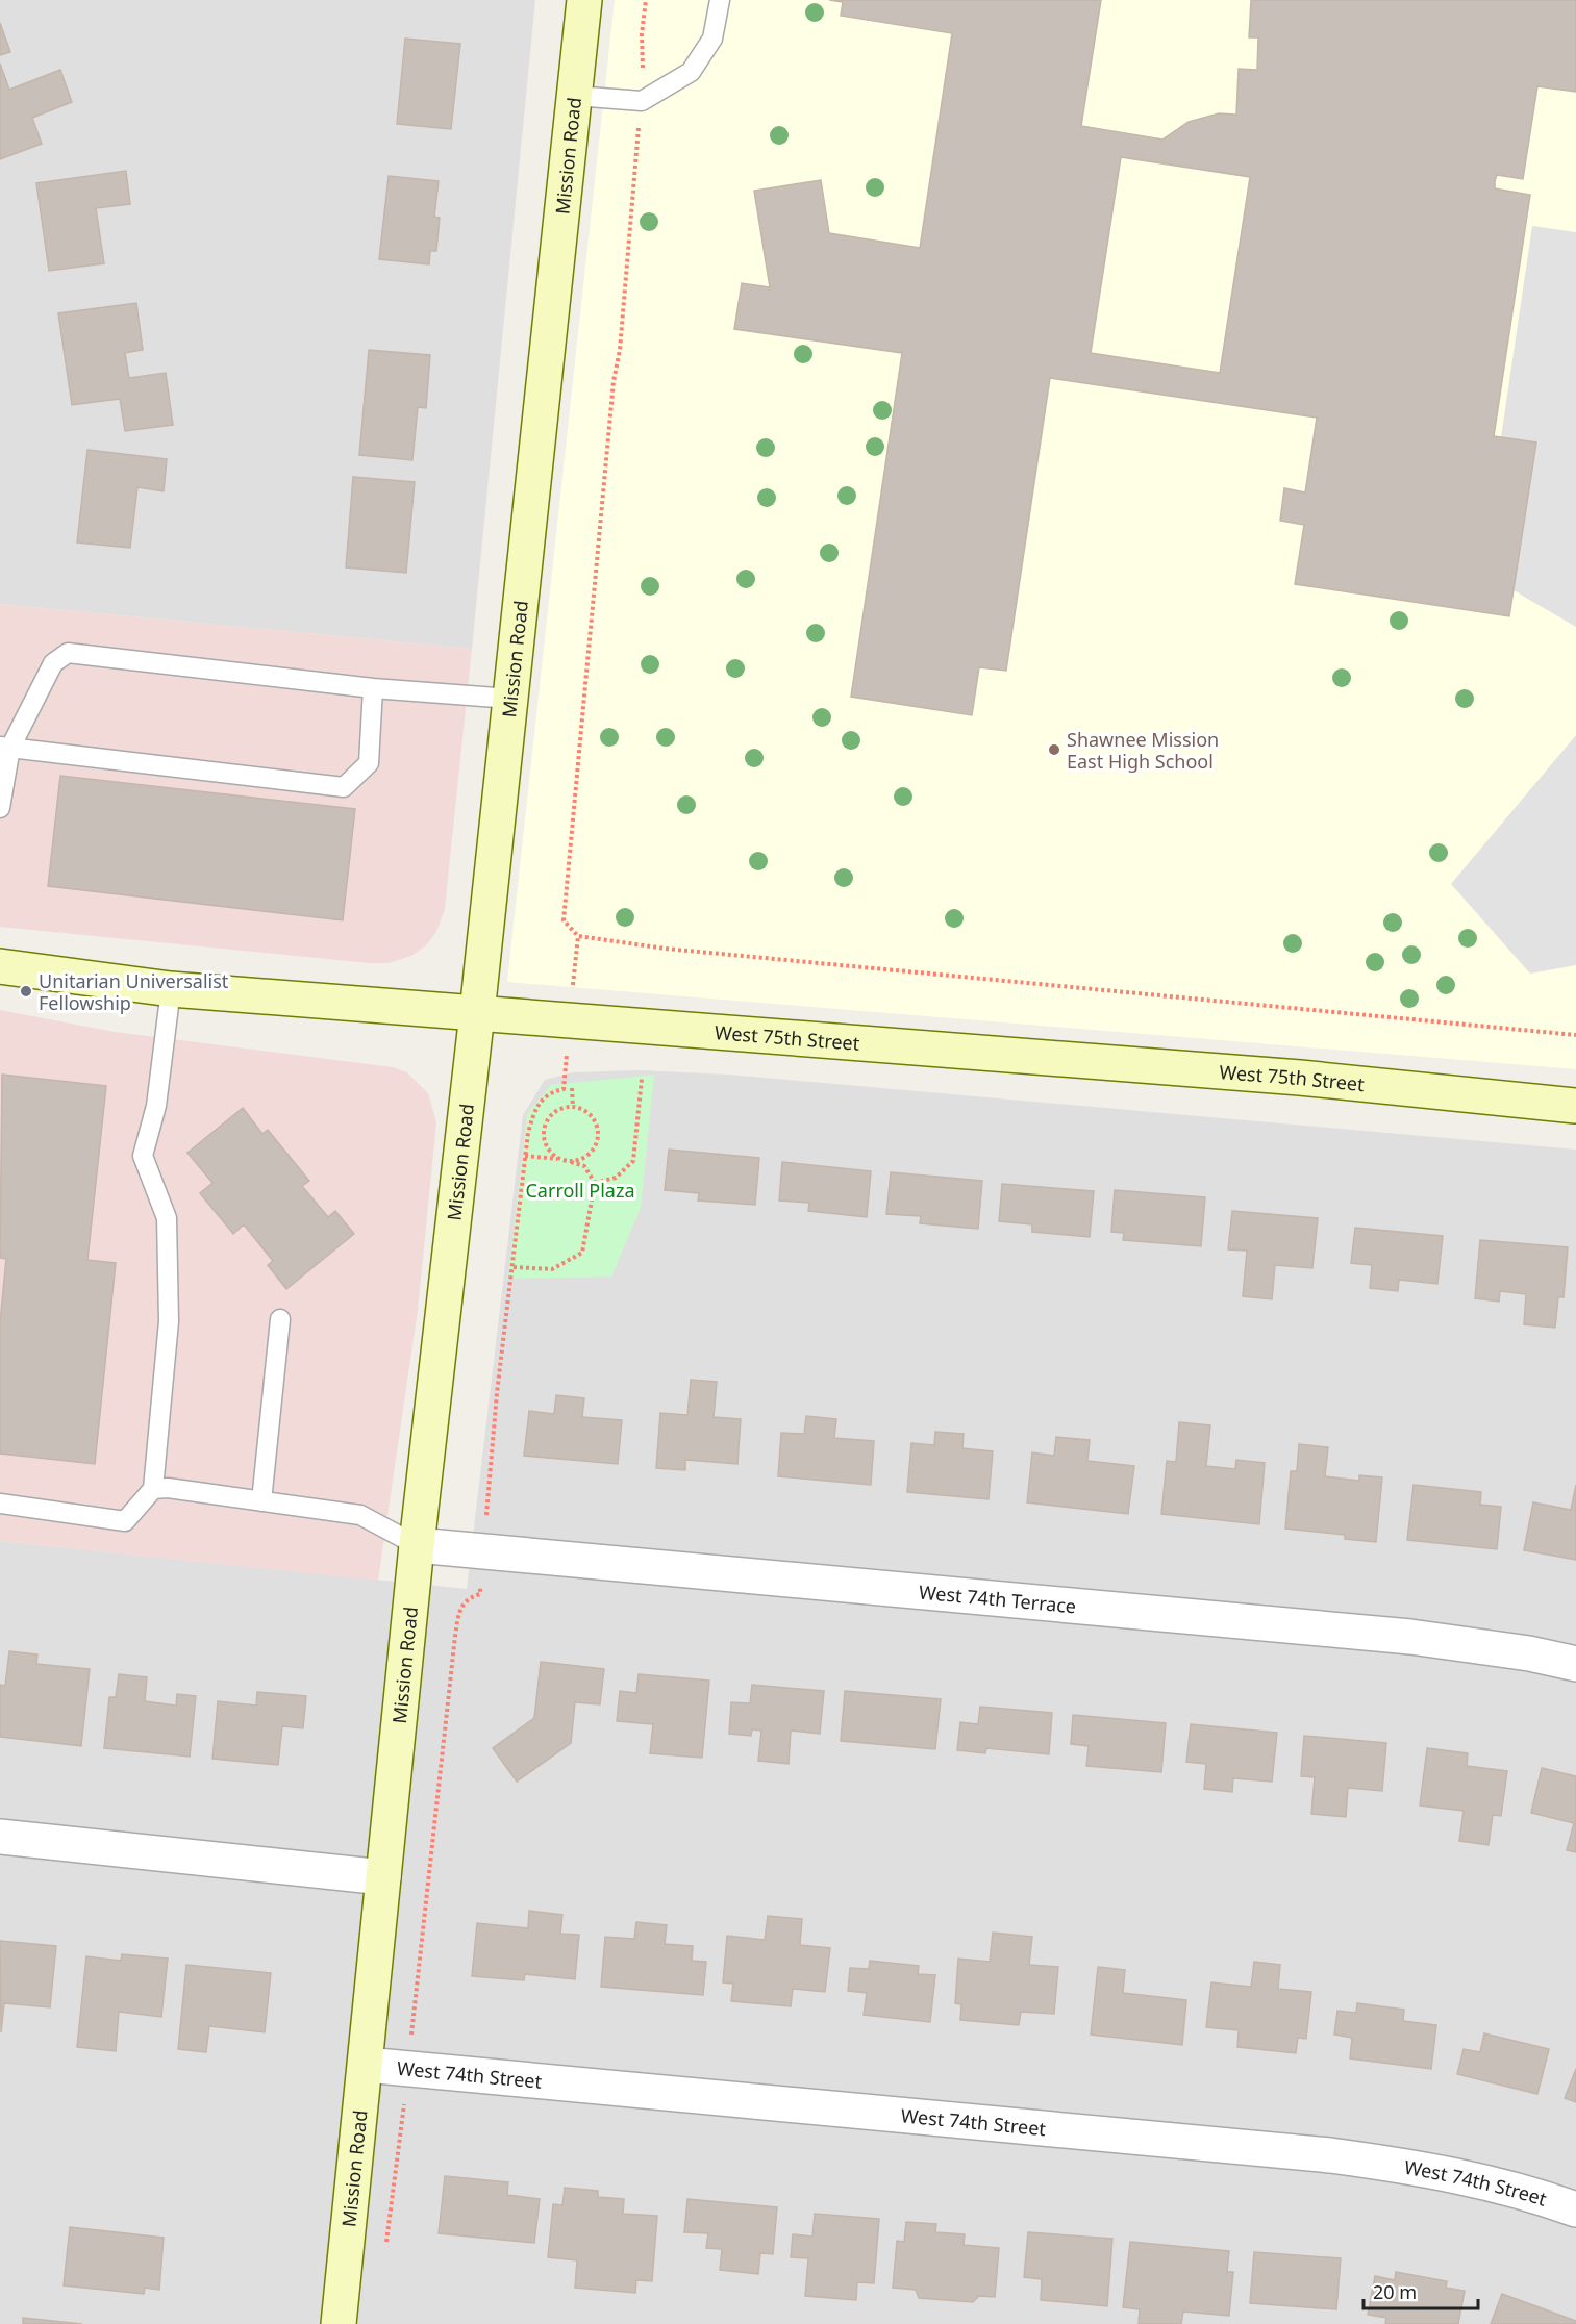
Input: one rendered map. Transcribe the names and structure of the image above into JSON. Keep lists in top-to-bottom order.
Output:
{
  "streets": {
    "main road": ["Mission Road", "West 75th Street"],
    "street": ["West 74th Terrace", "West 74th Street"]
  },
  "crossings": [
    ["Mission Road", "West 75th Street"],
    ["Mission Road", "West 74th Terrace"],
    ["Mission Road", "West 74th Street"]
  ],
  "parks": ["Carroll Plaza"],
  "places": ["Shawnee Mission East High School", "Unitarian Universalist Fellowship"],
  "scale_bar": "20 m"
}
